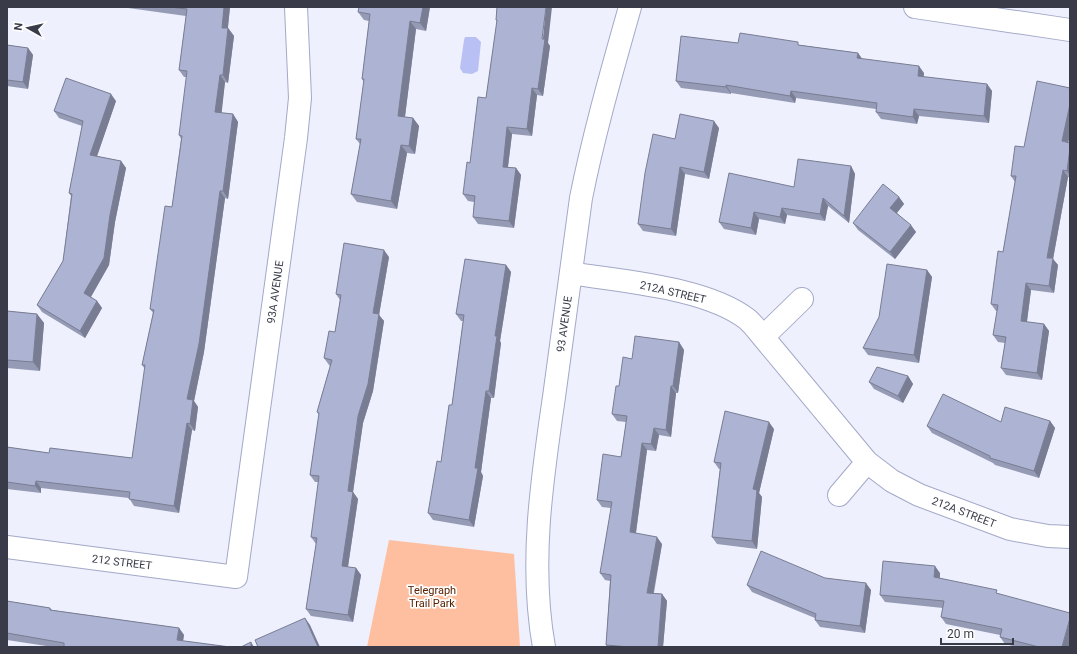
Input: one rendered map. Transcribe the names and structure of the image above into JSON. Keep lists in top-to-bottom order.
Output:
{
  "streets": {
    "street": [
      "93A AVENUE",
      "212A STREET",
      "93 AVENUE",
      "212 STREET"
    ]
  },
  "crossings": [
    ["93A AVENUE", "212 STREET"],
    ["212A STREET", "93 AVENUE"]
  ],
  "parks": ["Telegraph Trail Park"],
  "scale_bar": "20 m",
  "north": "left"
}
